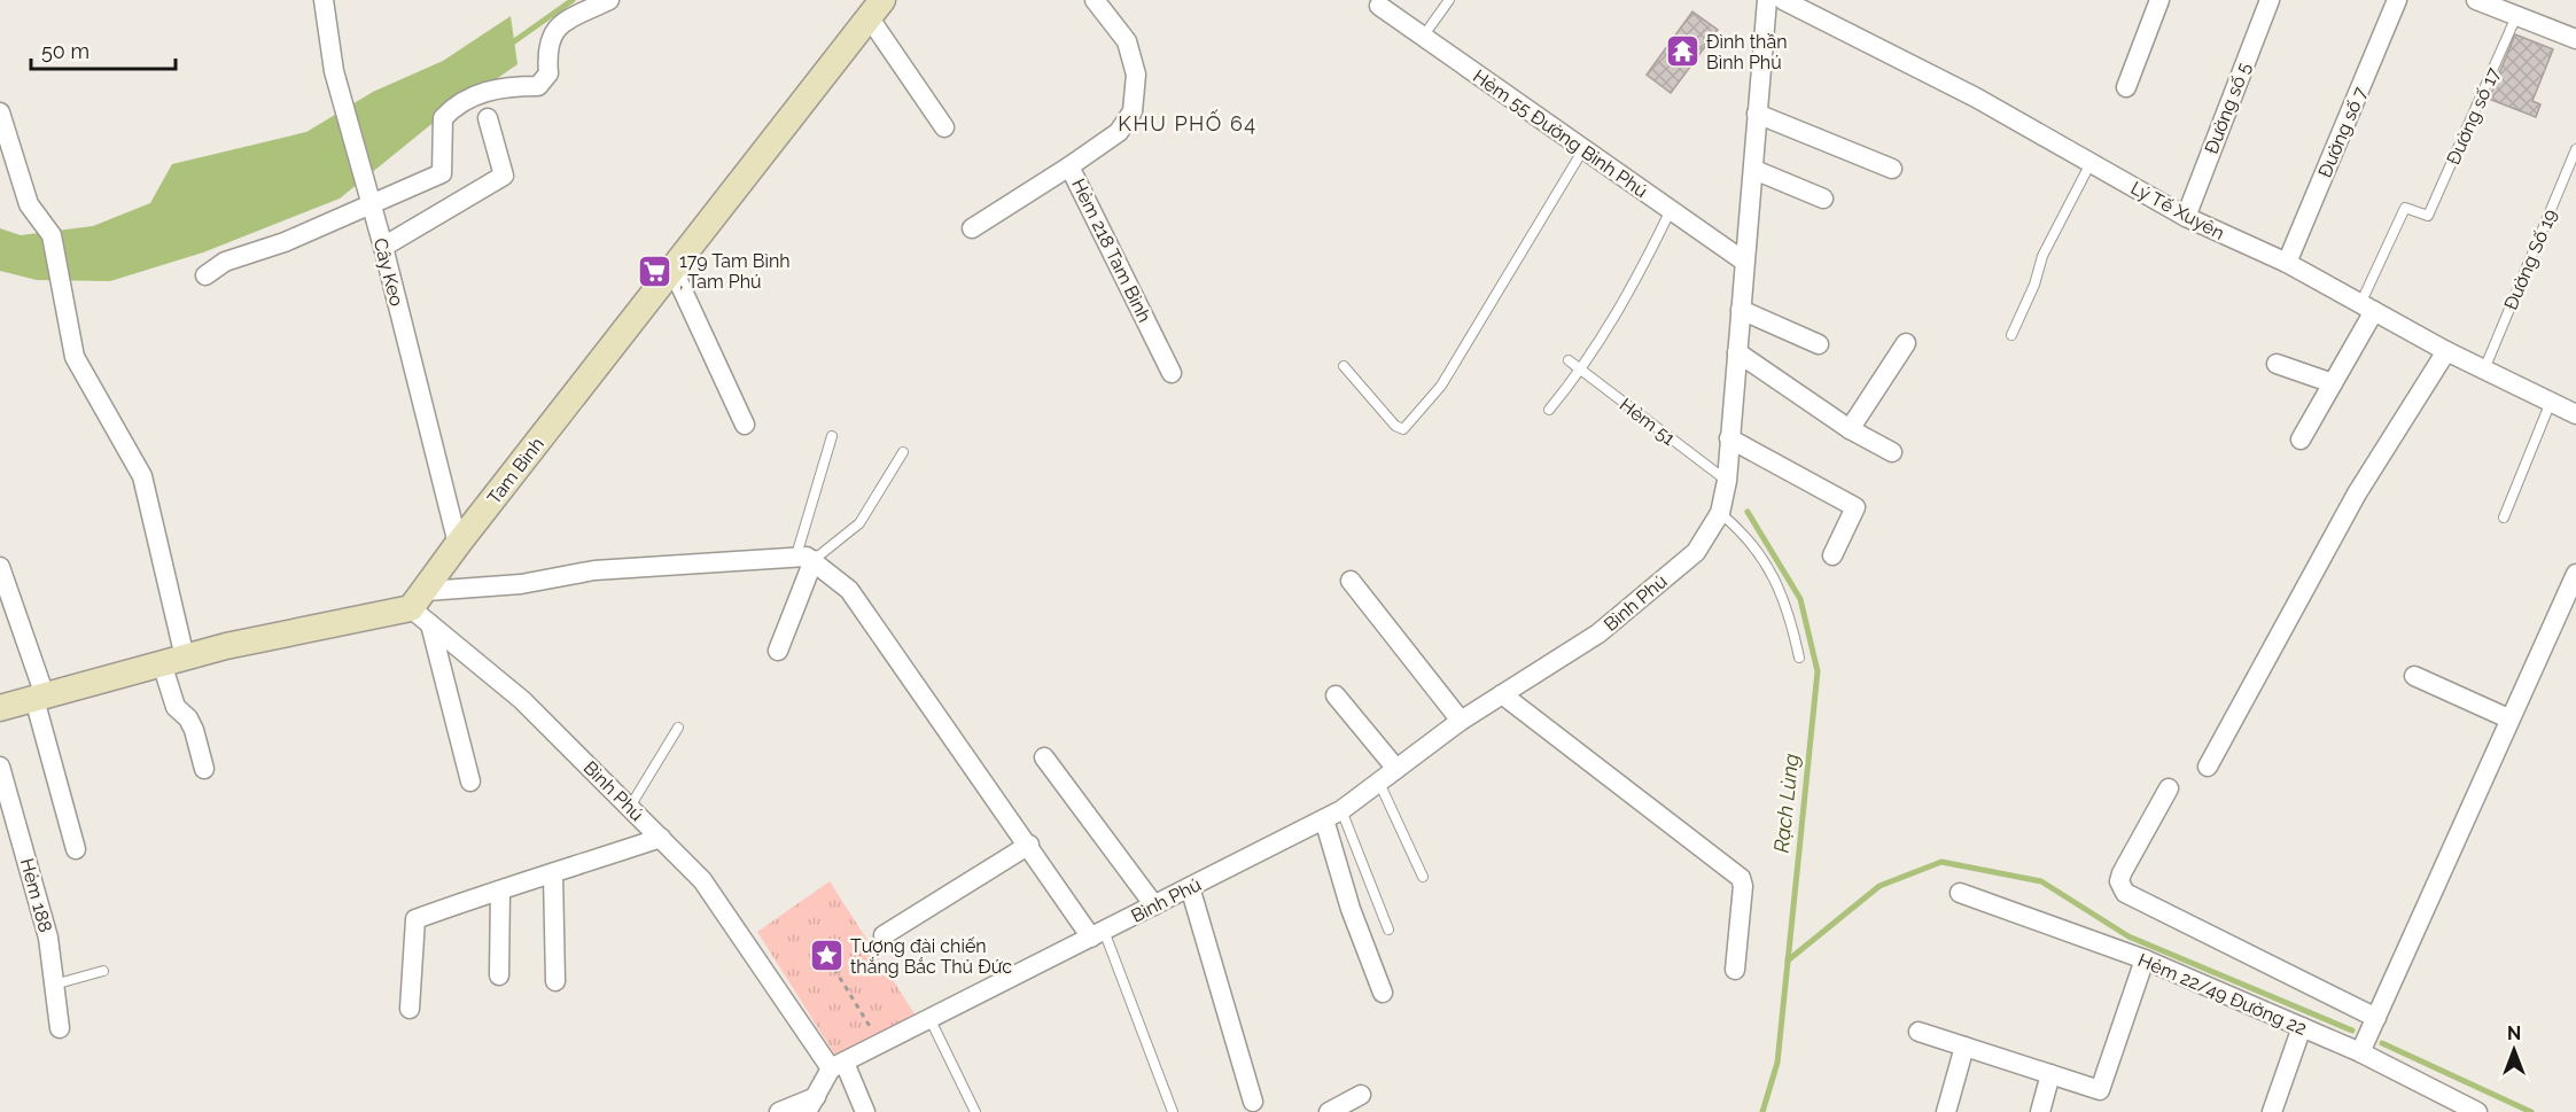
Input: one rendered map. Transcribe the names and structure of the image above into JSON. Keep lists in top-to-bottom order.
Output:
{
  "streets": {
    "main road": ["Tam Bình"],
    "street": [
      "Đường số 5",
      "Đường số 7",
      "Hẻm 55 Đường Bình Phú",
      "Lý Tế Xuyên",
      "Hẻm 218 Tam Bình",
      "Cây Keo",
      "Bình Phú",
      "Hẻm 188",
      "Hẻm 22/49 Đường 22"
    ],
    "lane": ["Đường số 17", "Đường Số 19", "Hẻm 51"]
  },
  "crossings": [
    ["Đường số 5", "Lý Tế Xuyên"],
    ["Đường số 17", "Lý Tế Xuyên"],
    ["Đường số 7", "Lý Tế Xuyên"],
    ["Hẻm 55 Đường Bình Phú", "Bình Phú"],
    ["Lý Tế Xuyên", "Đường Số 19"],
    ["Cây Keo", "Tam Bình"],
    ["Hẻm 51", "Bình Phú"],
    ["Tam Bình", "Bình Phú"]
  ],
  "districts": ["KHU PHỐ 64"],
  "water": ["Rạch Lùng"],
  "places": {
    "temple": ["Đình thần Bình Phú"],
    "supermarket": ["179 Tam Bình , Tam Phú"],
    "place": ["Tượng đài chiến thắng Bắc Thủ Đức"]
  },
  "scale_bar": "50 m",
  "north": "top"
}
